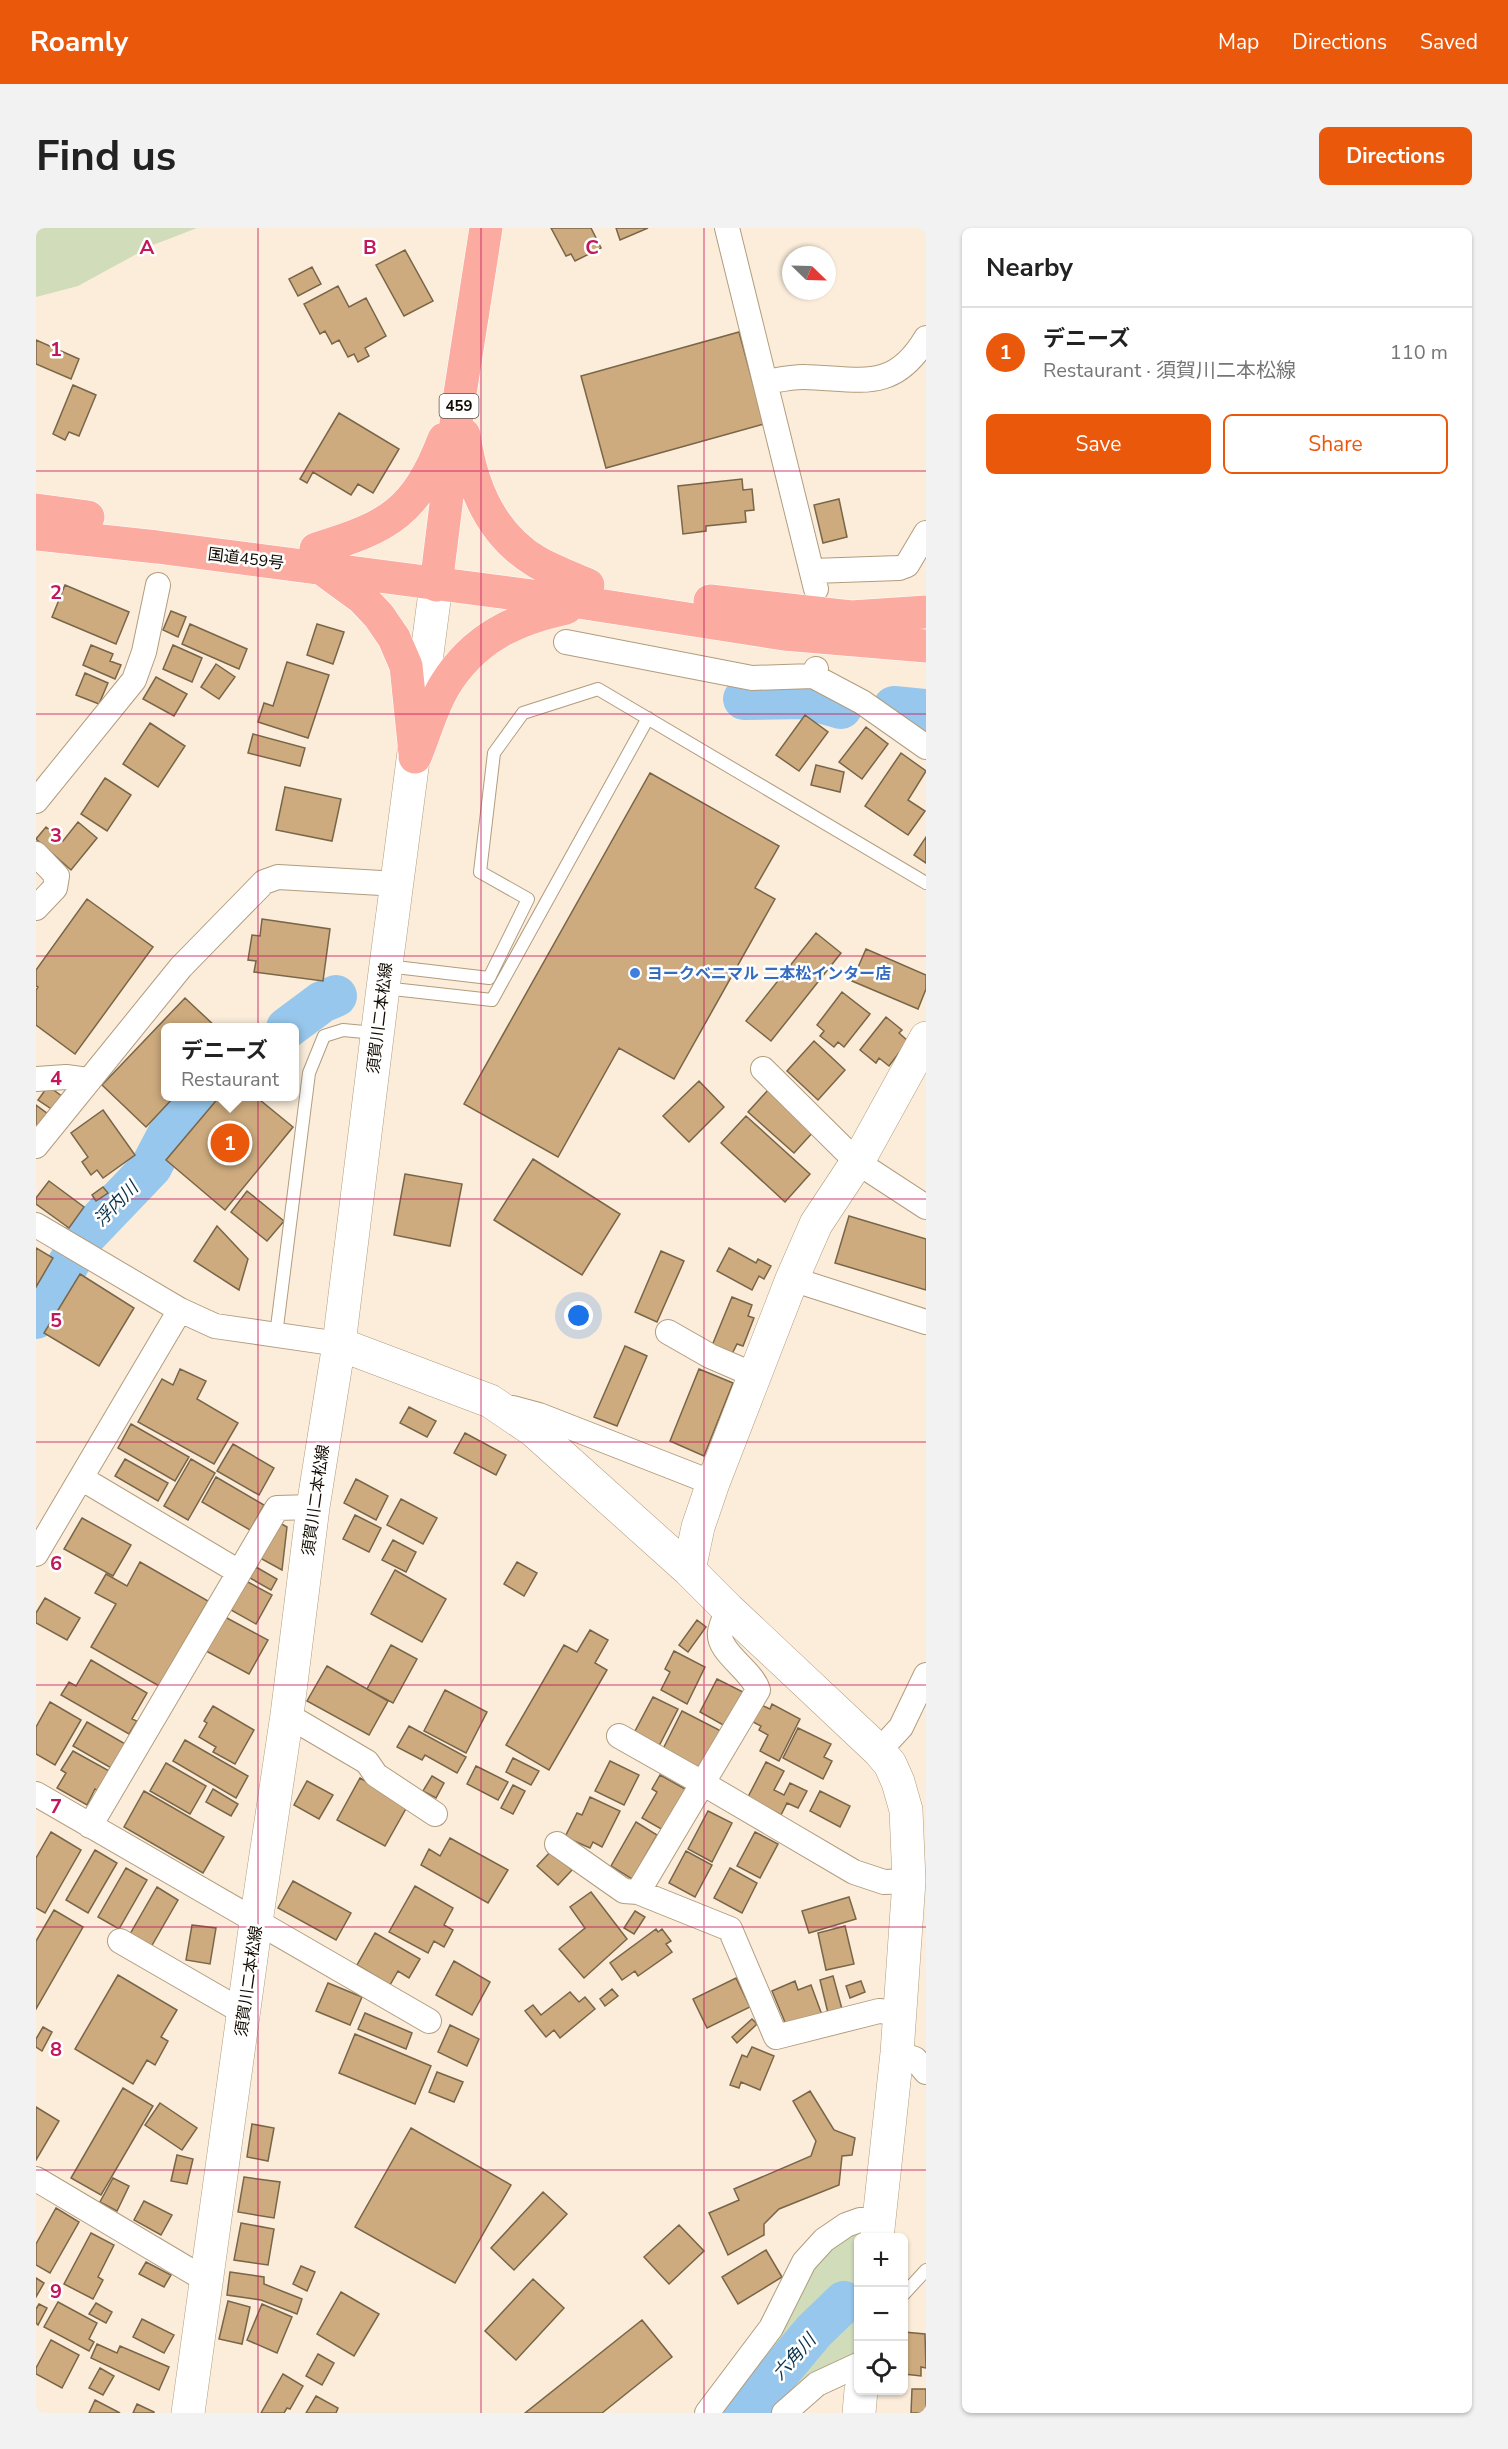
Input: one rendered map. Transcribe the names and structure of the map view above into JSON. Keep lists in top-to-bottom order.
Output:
{
  "streets": {
    "highway": ["459", "国道459号"],
    "main road": ["須賀川二本松線"]
  },
  "crossings": [
    ["459", "国道459号"],
    ["459", "須賀川二本松線"],
    ["国道459号", "須賀川二本松線"]
  ],
  "water": ["浮内川", "六角川"],
  "places": ["ヨークベニマル 二本松インター店"],
  "north": "bottom right",
  "page": {
    "header": "Roamly",
    "nav": ["Map", "Directions", "Saved"],
    "buttons": [
      "Directions",
      ["Save", "Share"]
    ],
    "title": "Find us",
    "heading": "Nearby",
    "list": [
      {
        "mark": "1",
        "name": "デニーズ",
        "note": "Restaurant · 須賀川二本松線",
        "value": "110 m"
      }
    ],
    "popup": ["デニーズ", "Restaurant"],
    "pins": "1",
    "map_buttons": ["+", "−"]
  },
  "grid": {
    "columns": ["A", "B", "C"],
    "rows": [
      "1",
      "2",
      "3",
      "4",
      "5",
      "6",
      "7",
      "8",
      "9"
    ]
  }
}
